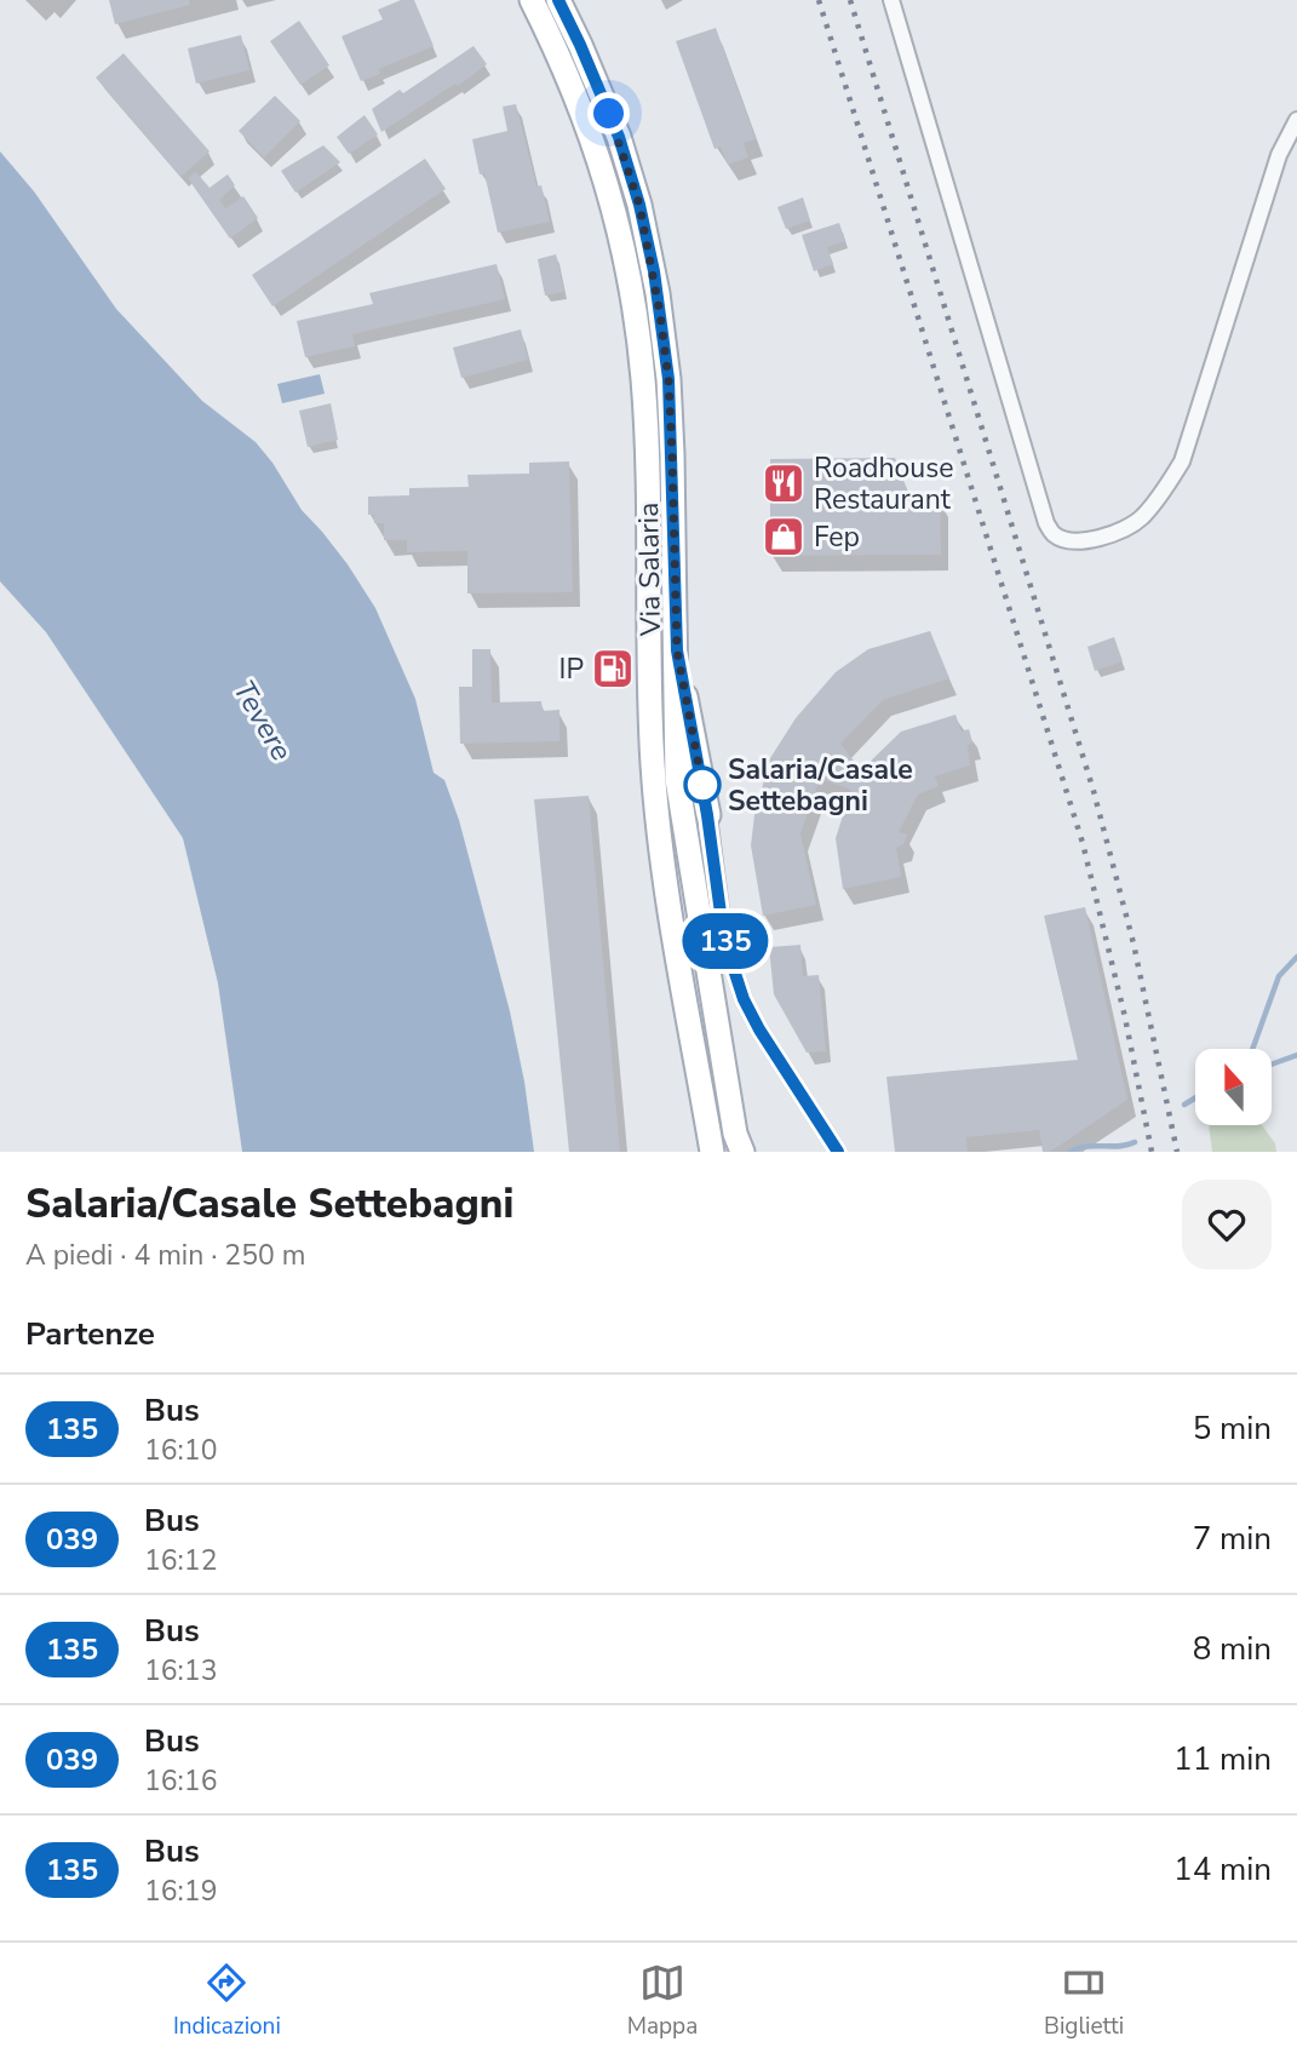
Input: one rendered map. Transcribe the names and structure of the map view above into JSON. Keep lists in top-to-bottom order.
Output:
{
  "streets": {
    "main road": ["Via Salaria"]
  },
  "water": ["Tevere"],
  "places": {
    "restaurant": ["Roadhouse Restaurant"],
    "shop": ["Fep"],
    "fuel station": ["IP"],
    "other": ["Salaria/Casale Settebagni"]
  },
  "lines": ["bus line 135"],
  "north": "top",
  "page": {
    "on_map": "135",
    "heading": [
      ["Salaria/Casale Settebagni", "A piedi · 4 min · 250 m"],
      "Partenze"
    ],
    "list": [
      {
        "mark": "135",
        "name": "Bus",
        "note": "16:10",
        "value": "5 min"
      },
      {
        "mark": "039",
        "name": "Bus",
        "note": "16:12",
        "value": "7 min"
      },
      {
        "mark": "135",
        "name": "Bus",
        "note": "16:13",
        "value": "8 min"
      },
      {
        "mark": "039",
        "name": "Bus",
        "note": "16:16",
        "value": "11 min"
      },
      {
        "mark": "135",
        "name": "Bus",
        "note": "16:19",
        "value": "14 min"
      }
    ],
    "tabs": ["Indicazioni", "Mappa", "Biglietti"]
  }
}
